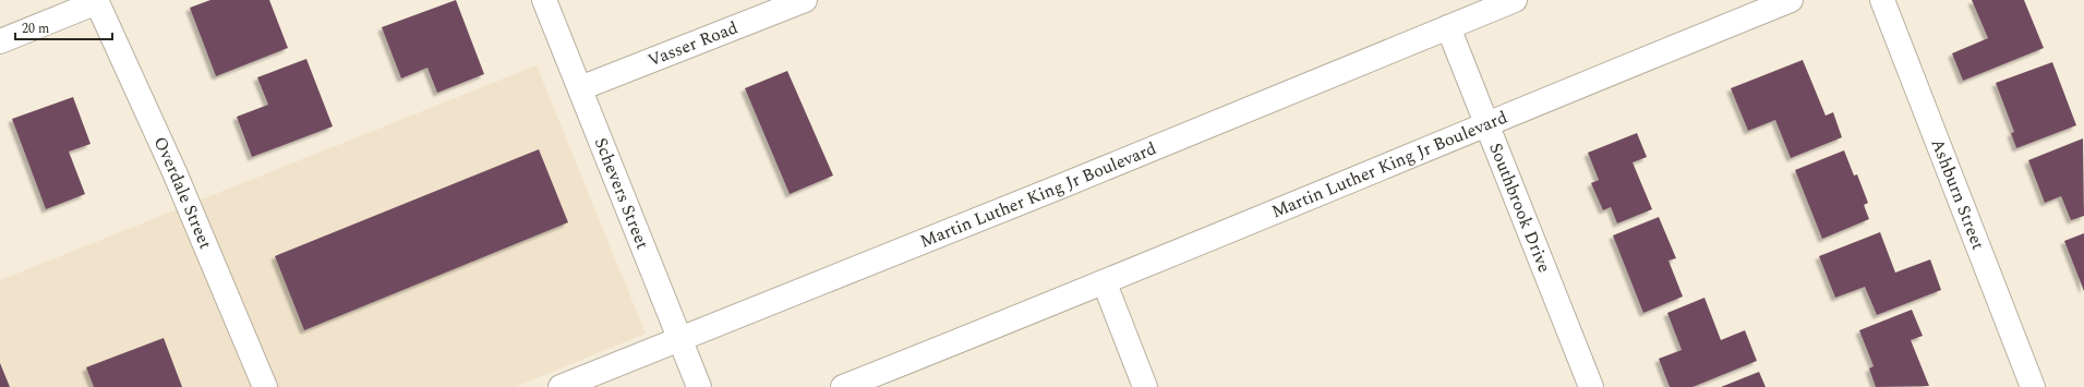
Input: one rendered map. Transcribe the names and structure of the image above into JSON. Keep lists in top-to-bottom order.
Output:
{
  "streets": {
    "street": [
      "Vasser Road",
      "Martin Luther King Jr Boulevard",
      "Overdale Street",
      "Schevers Street",
      "Ashburn Street",
      "Southbrook Drive"
    ]
  },
  "crossings": [
    ["Vasser Road", "Schevers Street"],
    ["Martin Luther King Jr Boulevard", "Schevers Street"],
    ["Martin Luther King Jr Boulevard", "Southbrook Drive"]
  ],
  "scale_bar": "20 m"
}
